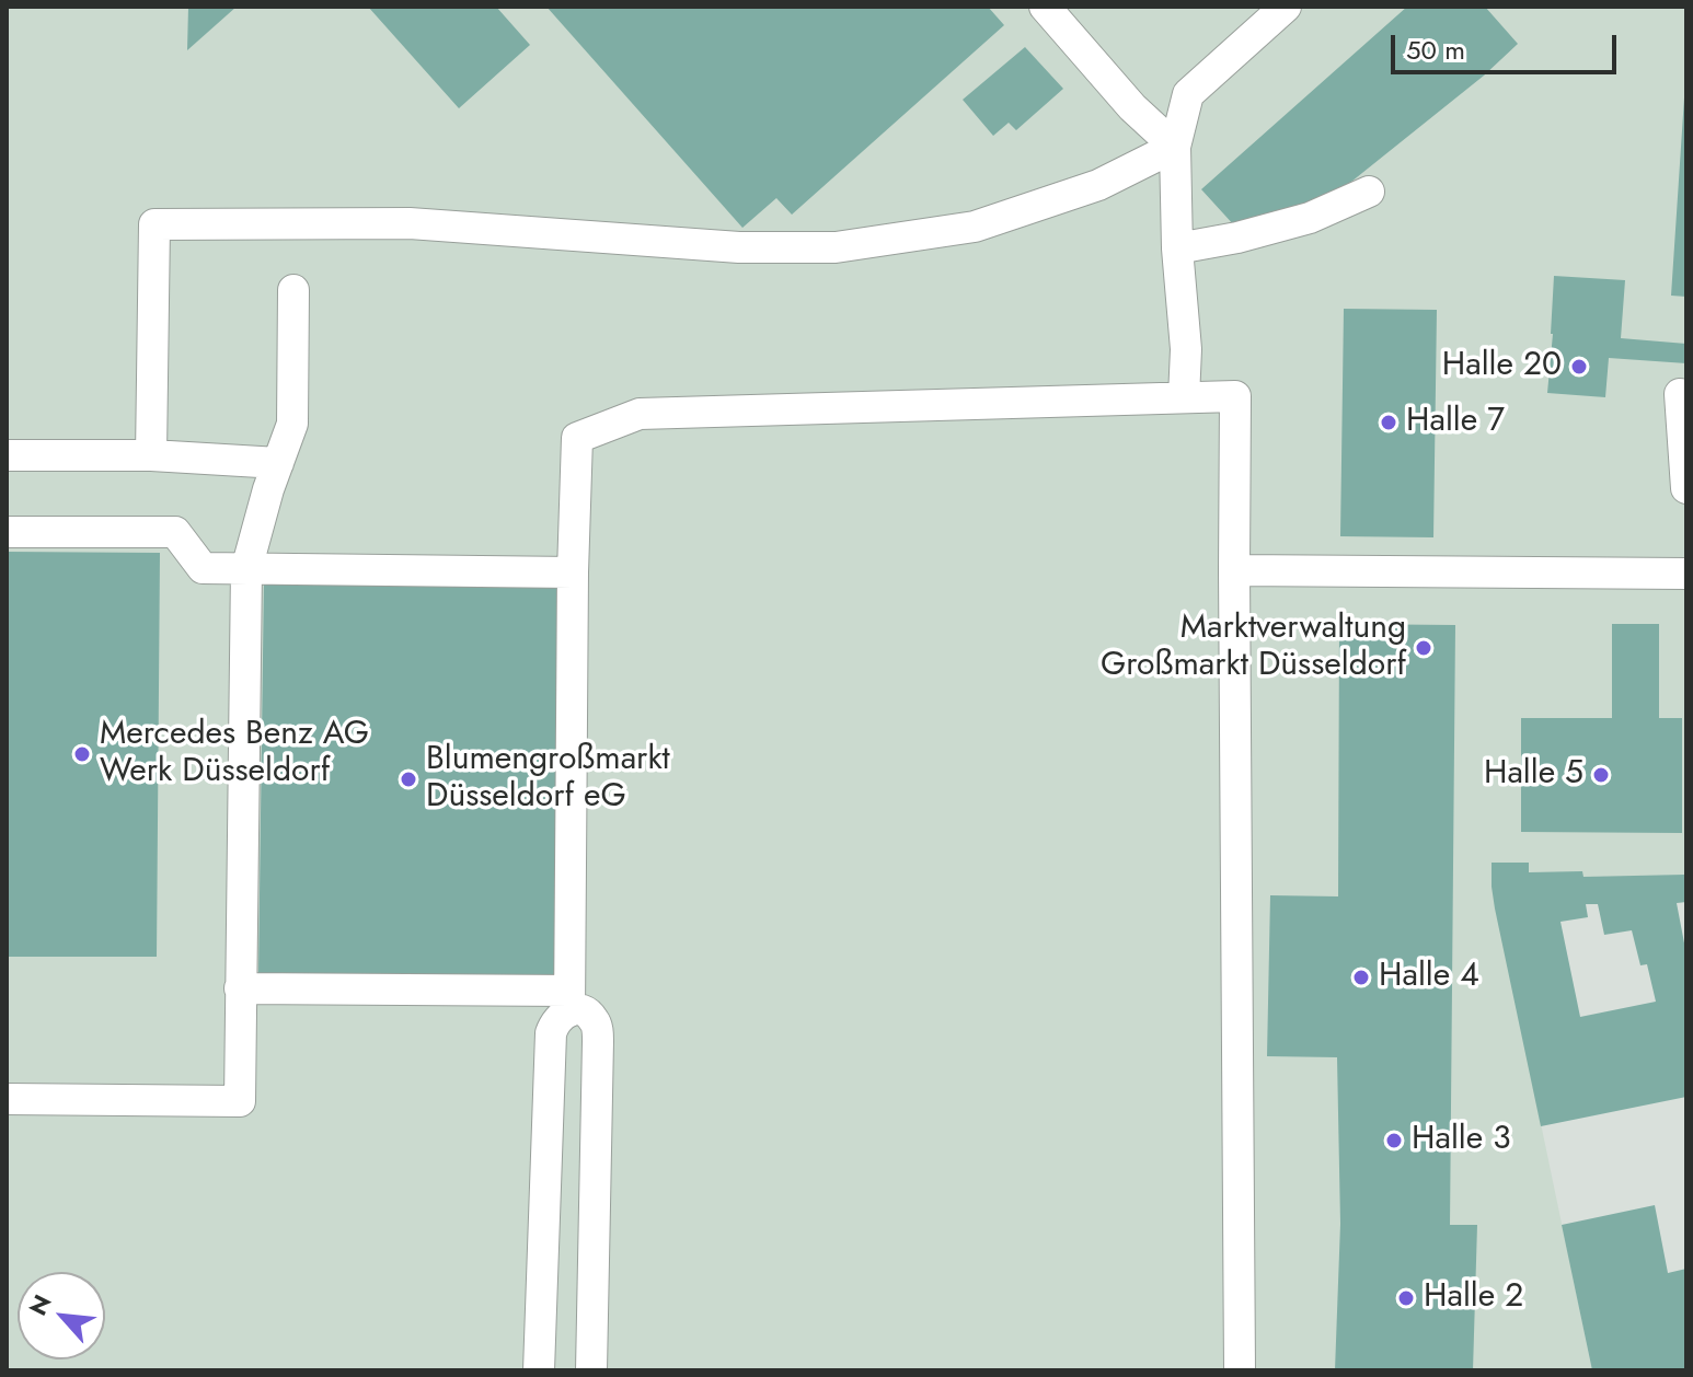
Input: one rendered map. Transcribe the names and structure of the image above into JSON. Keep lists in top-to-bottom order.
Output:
{
  "places": [
    "Halle 20",
    "Halle 7",
    "Marktverwaltung Großmarkt Düsseldorf",
    "Mercedes Benz AG Werk Düsseldorf",
    "Halle 5",
    "Blumengroßmarkt Düsseldorf eG",
    "Halle 4",
    "Halle 3",
    "Halle 2"
  ],
  "scale_bar": "50 m",
  "north": "top left"
}
